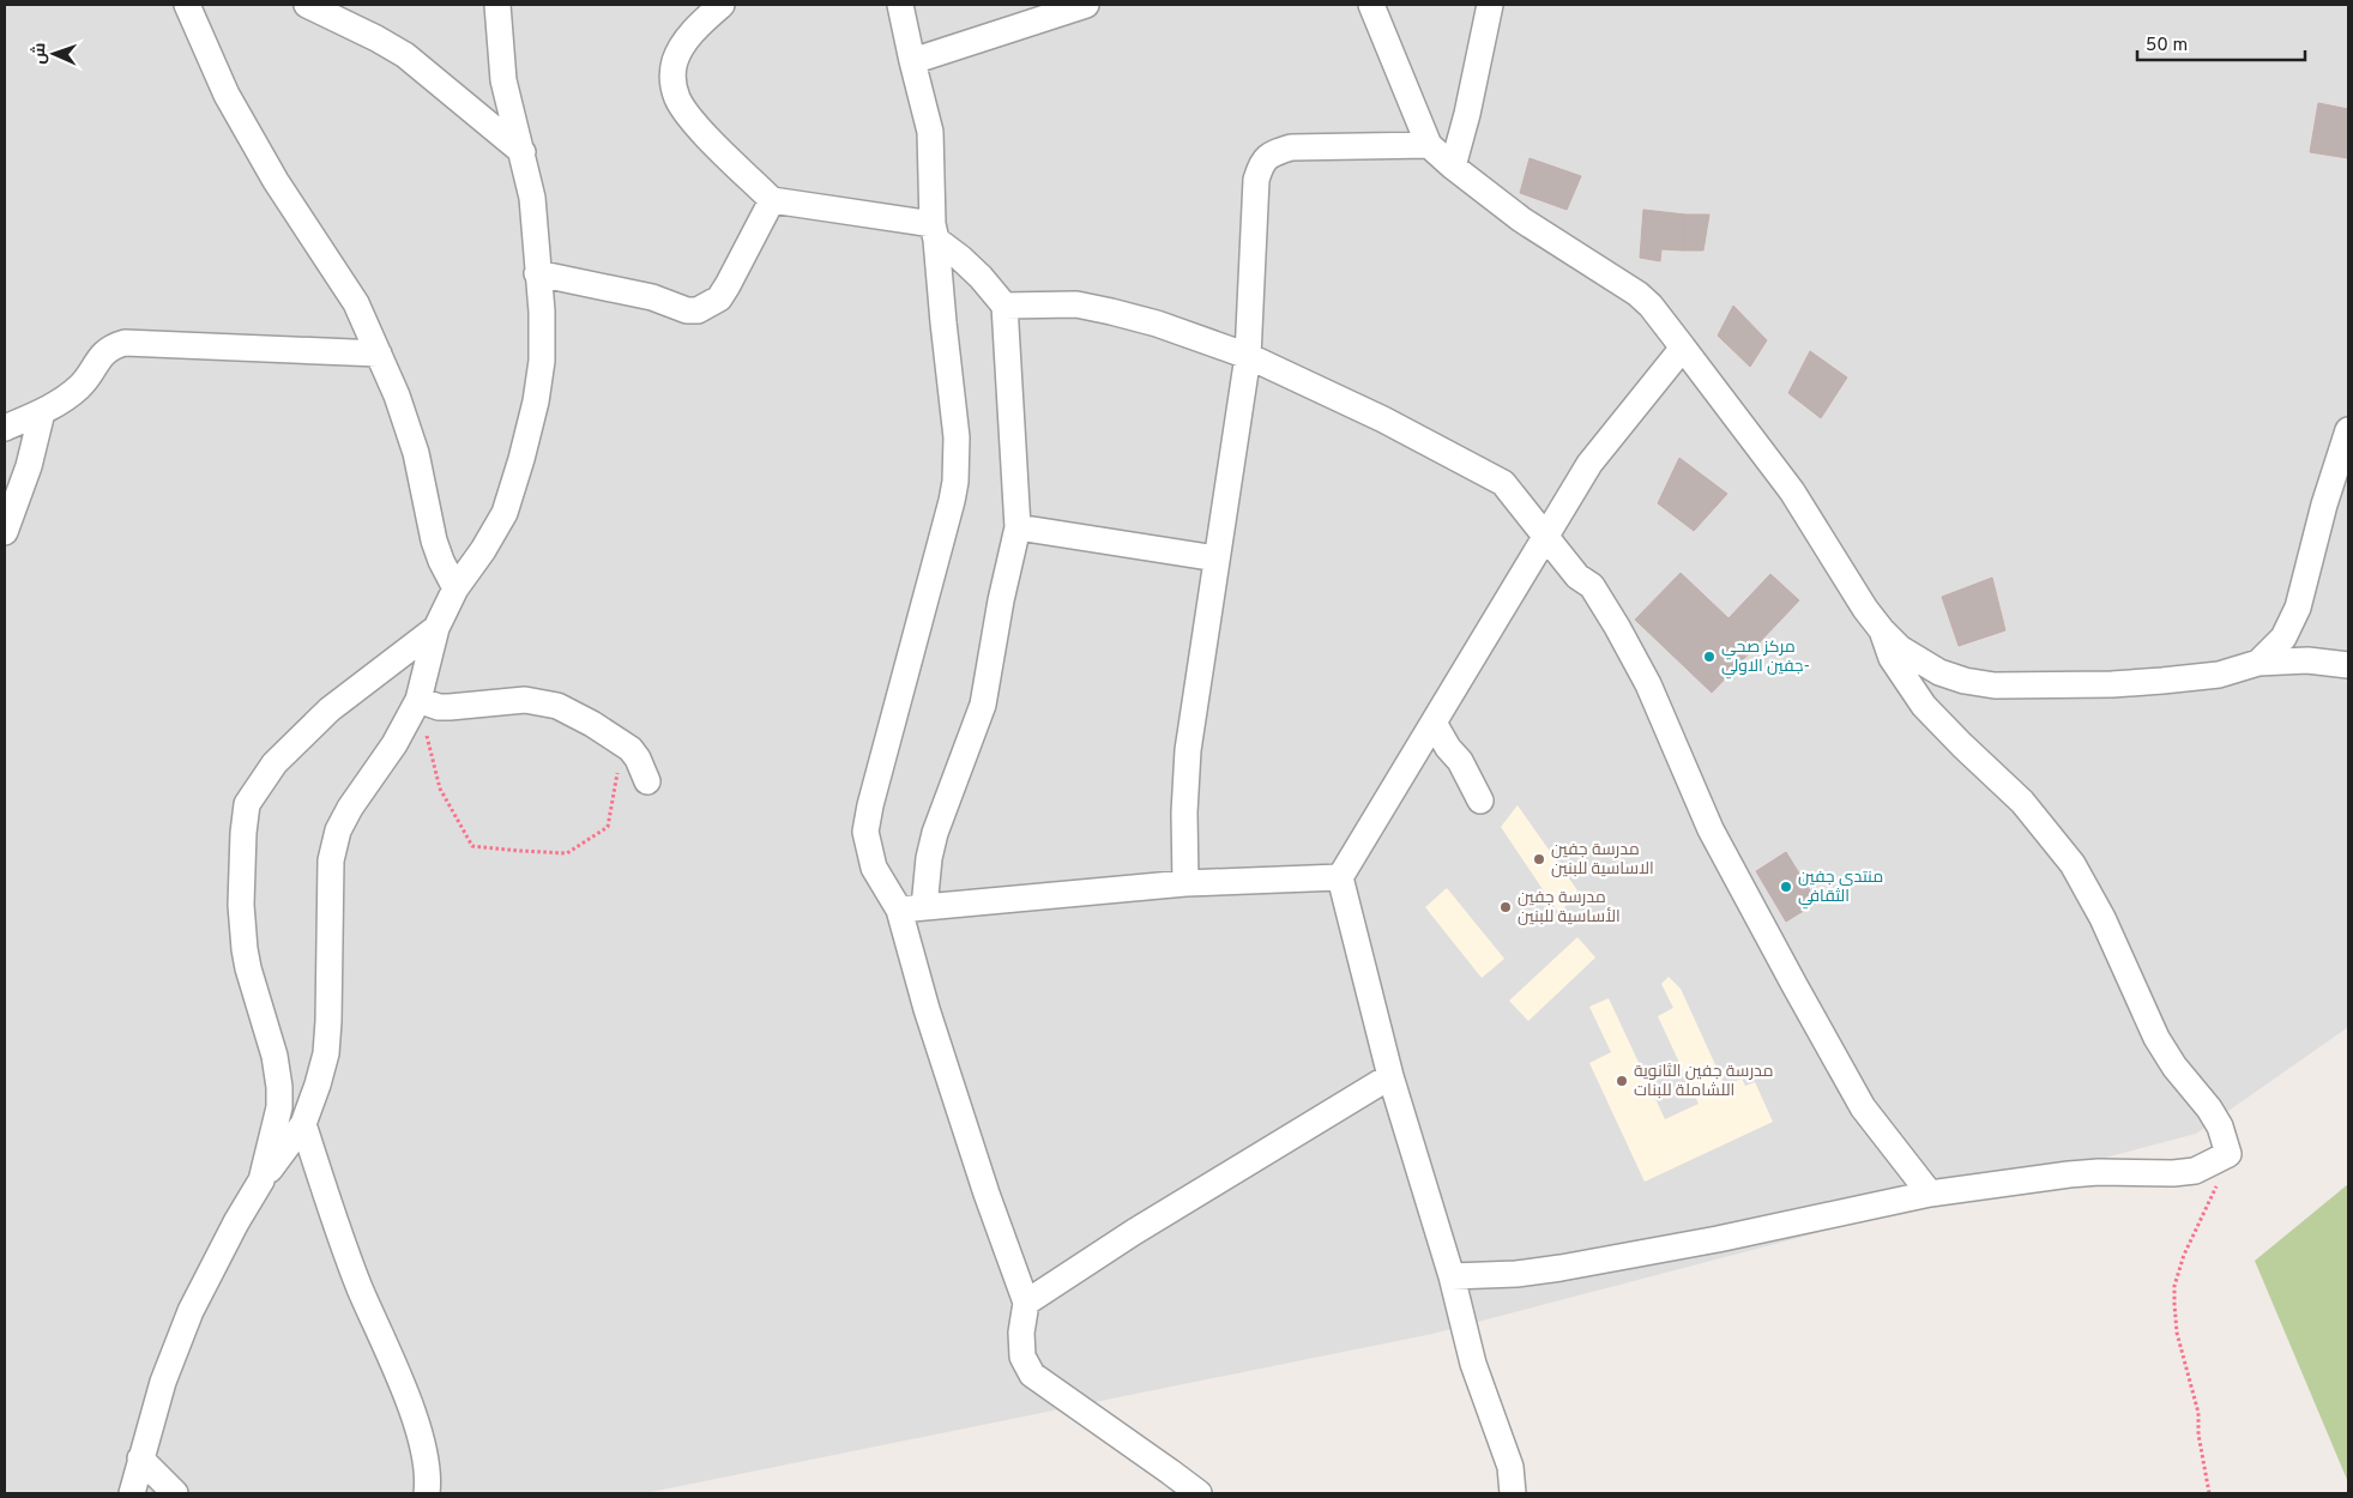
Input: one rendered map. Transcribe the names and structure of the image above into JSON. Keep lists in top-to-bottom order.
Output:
{
  "places": [
    "مركز صحي جفين الاولي-",
    "مدرسة جفين الاساسية للبنين",
    "منتدى جفين الثقافي",
    "مدرسة جفين الأساسية للبنين",
    "مدرسة جفين الثانوية اللشاملة للبنات"
  ],
  "scale_bar": "50 m",
  "north": "left"
}
